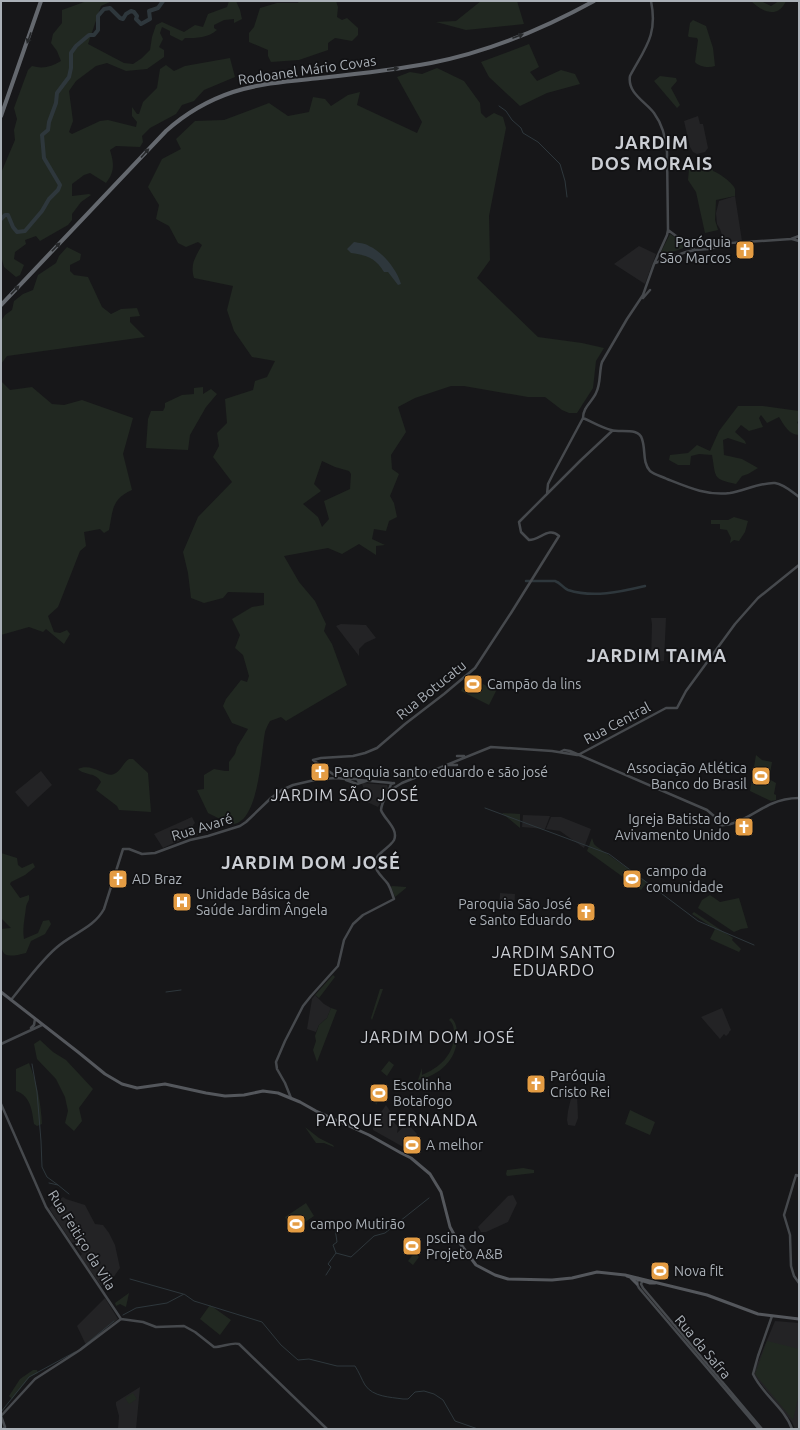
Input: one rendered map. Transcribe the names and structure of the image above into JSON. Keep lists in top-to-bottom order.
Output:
{
  "streets": {
    "highway": ["Rodoanel Mário Covas"],
    "main road": [
      "Rua Botucatu",
      "Rua Central",
      "Rua Avaré",
      "Rua Feitiço da Vila",
      "Rua da Safra"
    ]
  },
  "crossings": [
    ["Rua Botucatu", "Rua Avaré"]
  ],
  "one_way": ["Rodoanel Mário Covas"],
  "districts": [
    "JARDIM DOS MORAIS",
    "JARDIM TAIMA",
    "JARDIM SÃO JOSÉ",
    "JARDIM DOM JOSÉ",
    "JARDIM SANTO EDUARDO",
    "JARDIM DOM JOSÉ",
    "PARQUE FERNANDA"
  ],
  "places": {
    "church": [
      "Paróquia São Marcos",
      "Paroquia santo eduardo e são josé",
      "Igreja Batista do Avivamento Unido",
      "AD Braz",
      "Paroquia São José e Santo Eduardo",
      "Paróquia Cristo Rei"
    ],
    "sports": [
      "Campão da lins",
      "Associação Atlética Banco do Brasil",
      "campo da comunidade",
      "Escolinha Botafogo",
      "A melhor",
      "campo Mutirão",
      "pscina do Projeto A&B",
      "Nova fit"
    ],
    "hospital": ["Unidade Básica de Saúde Jardim Ângela"]
  }
}
